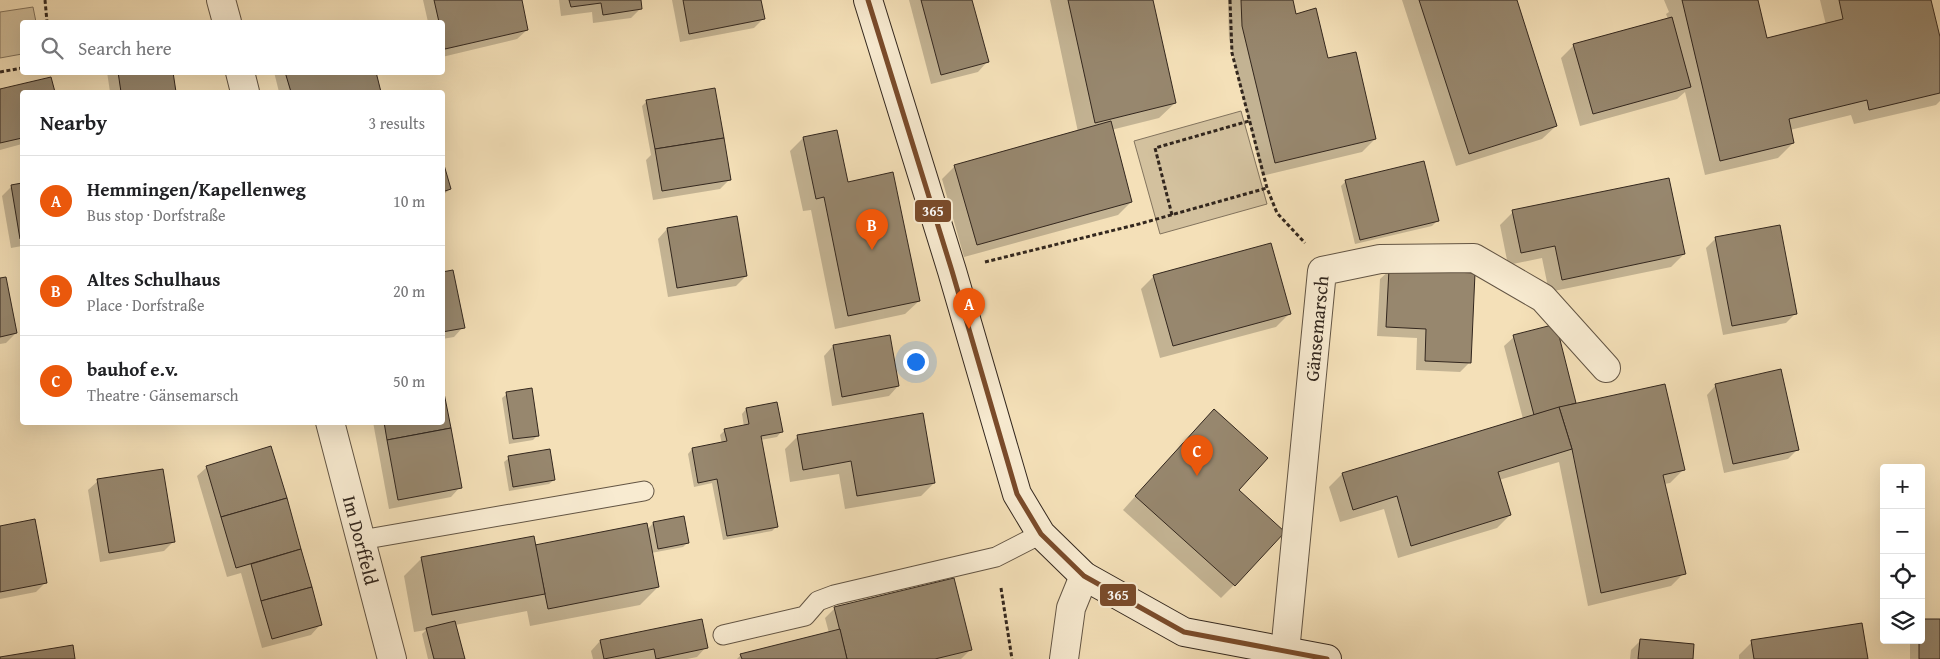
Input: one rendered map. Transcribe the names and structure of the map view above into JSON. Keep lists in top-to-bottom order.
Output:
{
  "streets": {
    "street": ["Gänsemarsch", "Im Dorffeld"]
  },
  "lines": ["transit line 365"],
  "page": {
    "search": "Search here",
    "heading": ["Nearby", "3 results"],
    "list": [
      {
        "mark": "A",
        "name": "Hemmingen/Kapellenweg",
        "note": "Bus stop · Dorfstraße",
        "value": "10 m"
      },
      {
        "mark": "B",
        "name": "Altes Schulhaus",
        "note": "Place · Dorfstraße",
        "value": "20 m"
      },
      {
        "mark": "C",
        "name": "bauhof e.v.",
        "note": "Theatre · Gänsemarsch",
        "value": "50 m"
      }
    ],
    "pins": ["B", "A", "C"],
    "map_buttons": ["+", "−"]
  }
}
